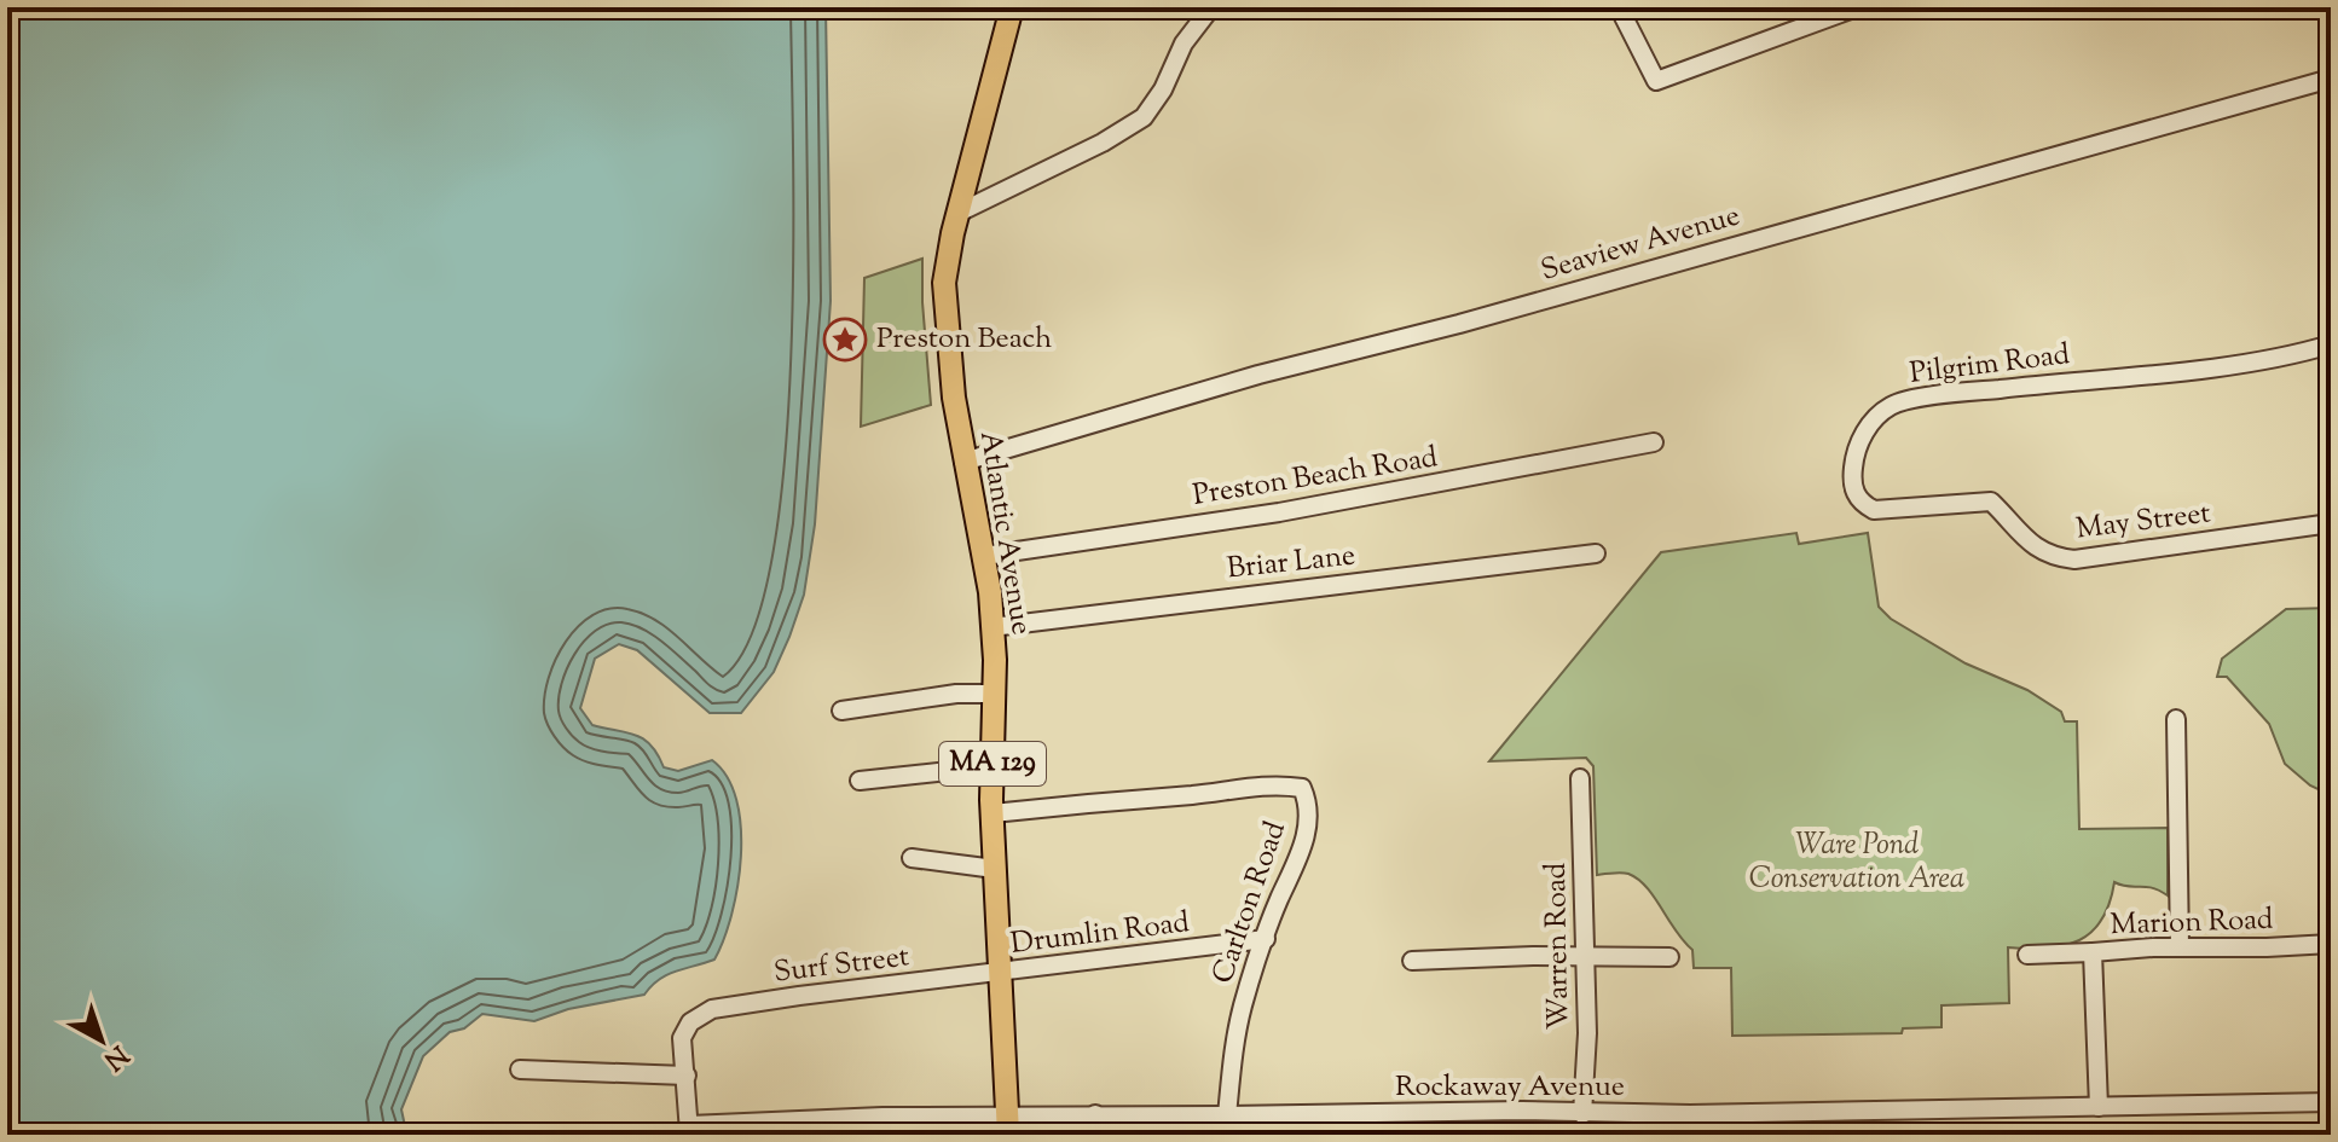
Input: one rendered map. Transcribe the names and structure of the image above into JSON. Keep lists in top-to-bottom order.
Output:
{
  "streets": {
    "main road": ["Atlantic Avenue", "MA 129"],
    "street": [
      "Seaview Avenue",
      "Pilgrim Road",
      "Preston Beach Road",
      "May Street",
      "Briar Lane",
      "Carlton Road",
      "Marion Road",
      "Drumlin Road",
      "Warren Road",
      "Surf Street",
      "Rockaway Avenue"
    ]
  },
  "crossings": [
    ["Seaview Avenue", "Atlantic Avenue"],
    ["Pilgrim Road", "May Street"],
    ["Preston Beach Road", "Atlantic Avenue"],
    ["Atlantic Avenue", "Briar Lane"],
    ["Atlantic Avenue", "Carlton Road"],
    ["Atlantic Avenue", "Drumlin Road"],
    ["Atlantic Avenue", "Surf Street"],
    ["Atlantic Avenue", "Rockaway Avenue"],
    ["Carlton Road", "Drumlin Road"],
    ["Carlton Road", "Rockaway Avenue"],
    ["Marion Road", "Rockaway Avenue"],
    ["Drumlin Road", "Surf Street"],
    ["Warren Road", "Rockaway Avenue"]
  ],
  "parks": ["Ware Pond Conservation Area"],
  "places": {
    "place": ["Preston Beach"]
  },
  "north": "bottom right"
}
